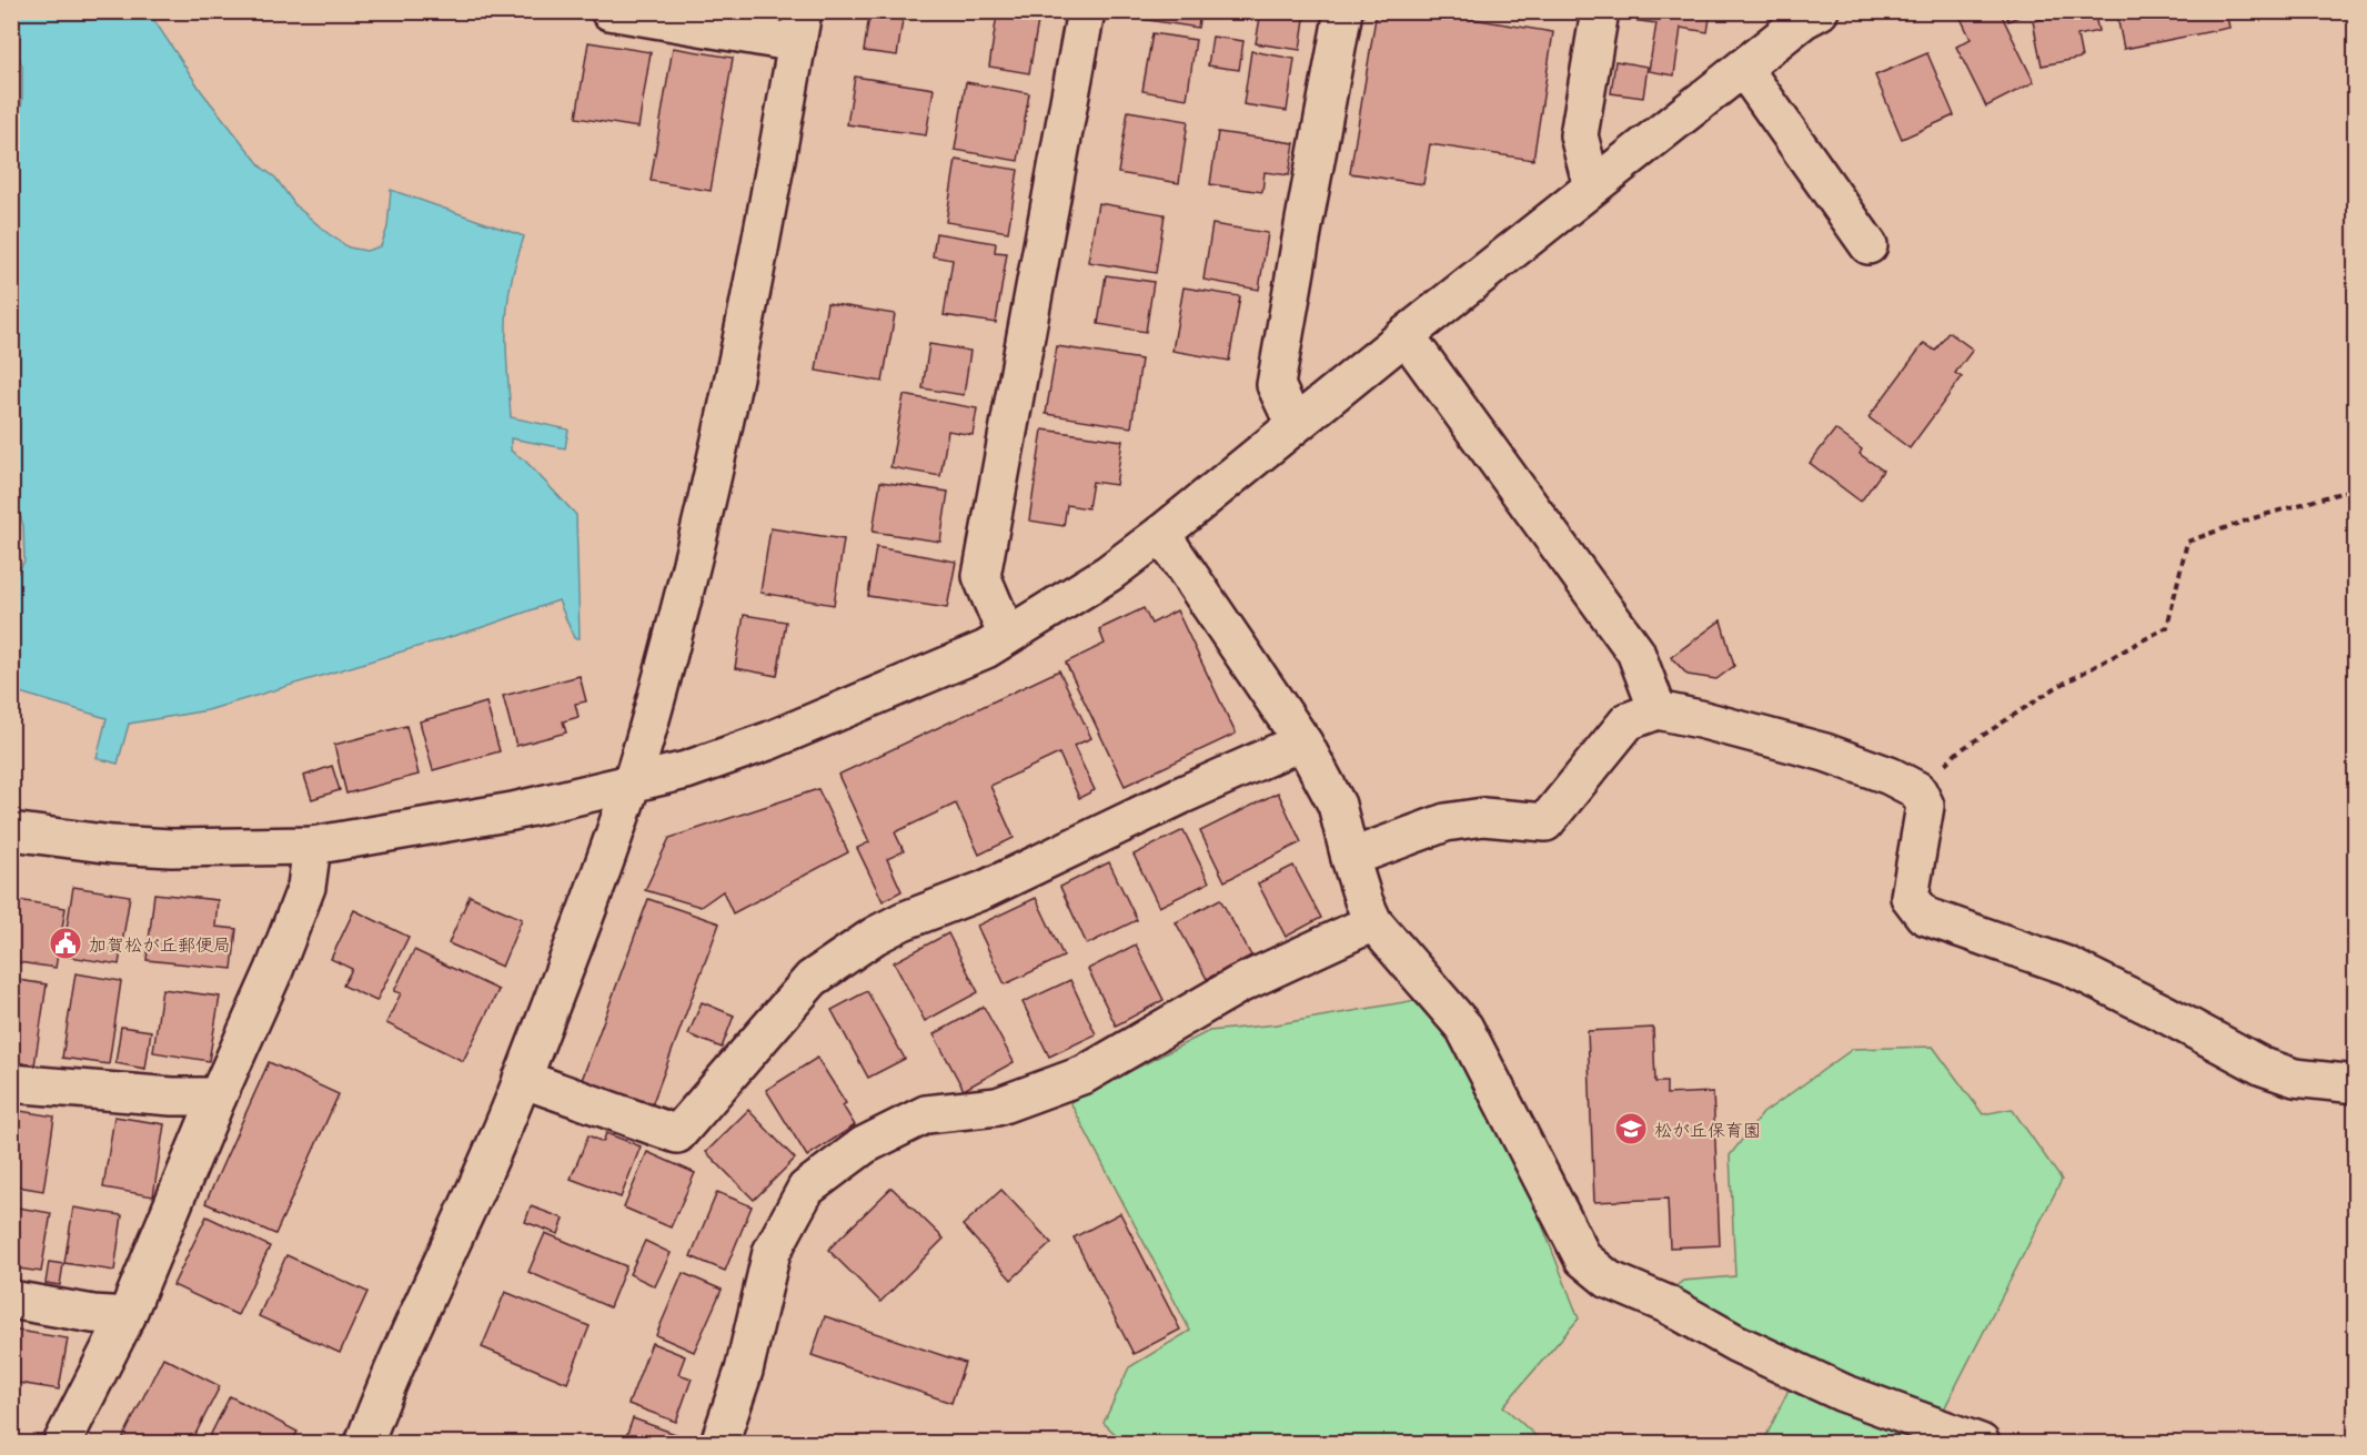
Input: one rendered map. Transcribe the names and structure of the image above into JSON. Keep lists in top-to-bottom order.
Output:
{
  "places": {
    "public building": ["加賀松が丘郵便局"],
    "school or university": ["松が丘保育園"]
  }
}
